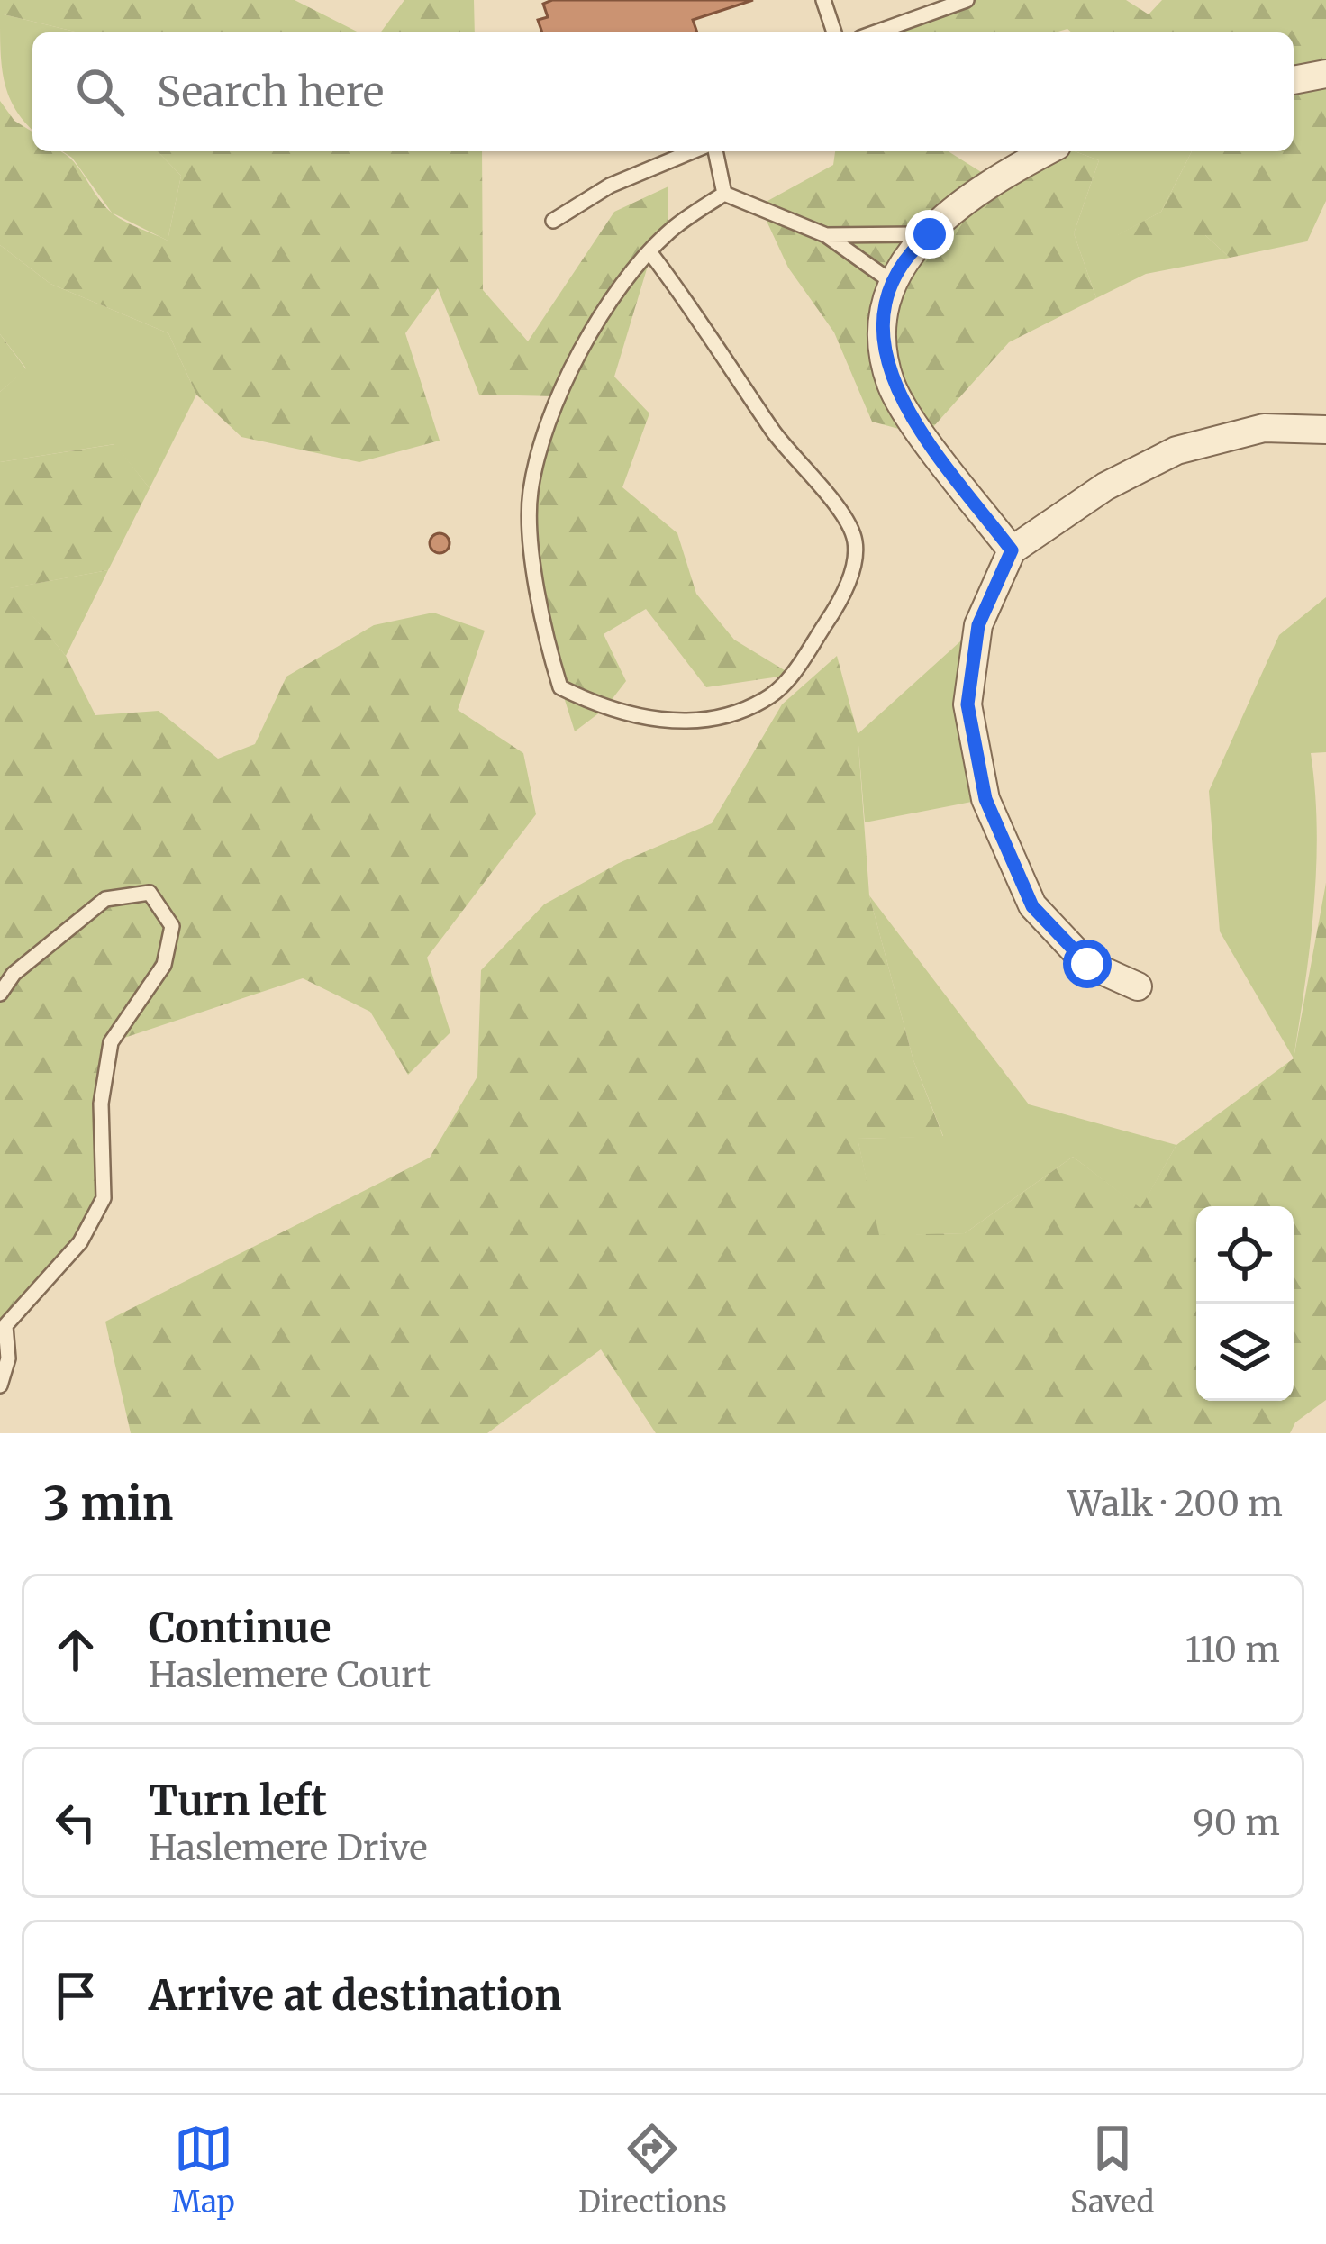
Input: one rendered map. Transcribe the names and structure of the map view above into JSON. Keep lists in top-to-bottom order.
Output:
{
  "page": {
    "search": "Search here",
    "heading": ["3 min", "Walk · 200 m"],
    "list": [
      ["Continue", "Haslemere Court", "110 m"],
      ["Turn left", "Haslemere Drive", "90 m"],
      "Arrive at destination"
    ],
    "nav": ["Map", "Directions", "Saved"]
  }
}
